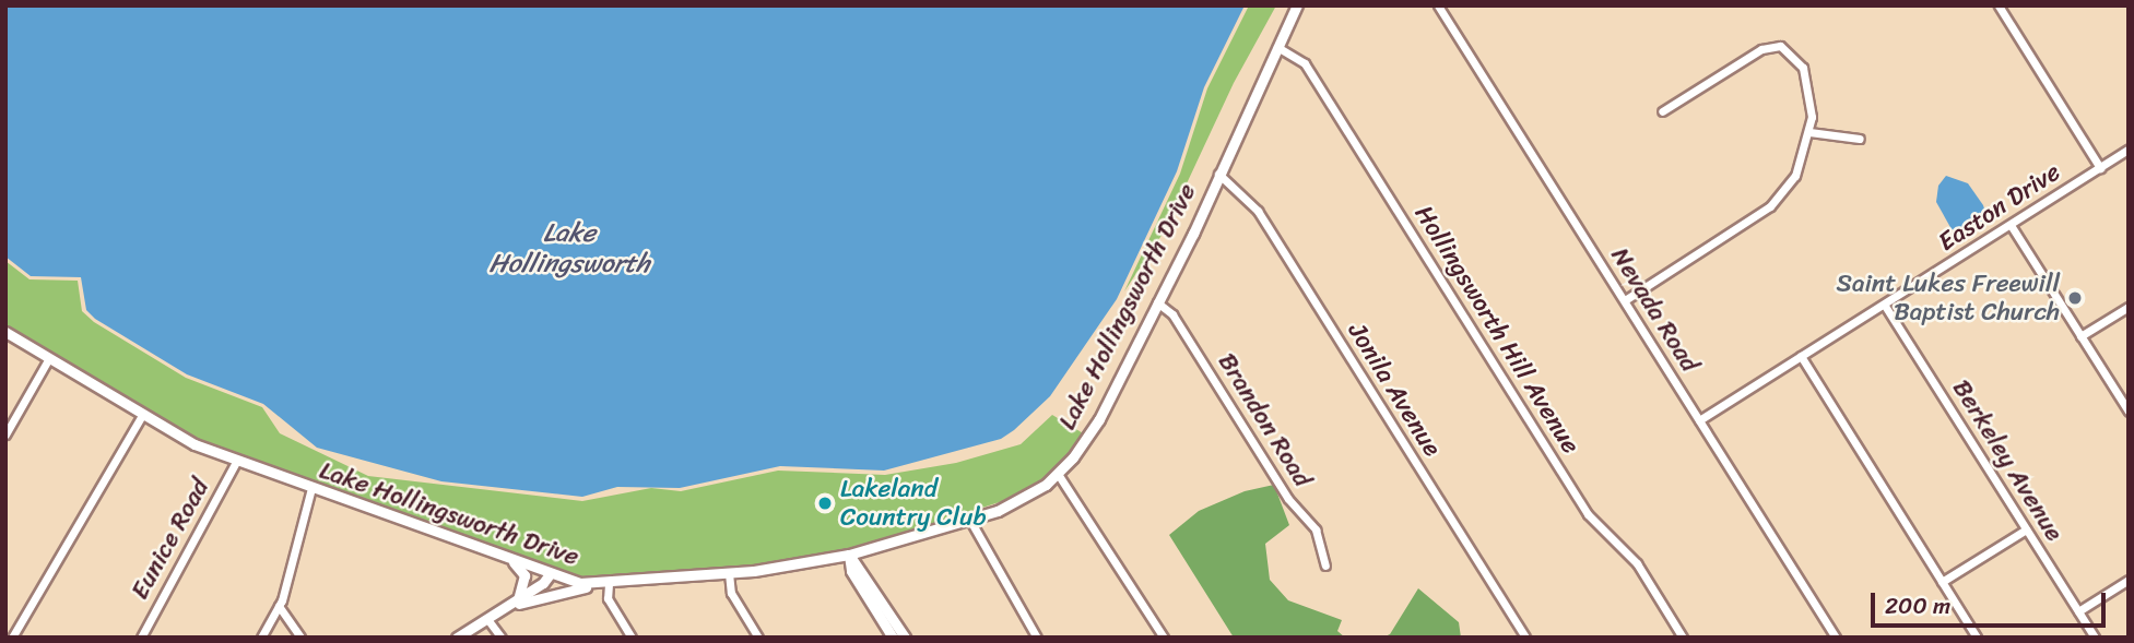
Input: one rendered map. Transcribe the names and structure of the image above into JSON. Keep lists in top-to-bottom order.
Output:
{
  "streets": {
    "street": [
      "Easton Drive",
      "Lake Hollingsworth Drive",
      "Nevada Road",
      "Hollingsworth Hill Avenue",
      "Jonila Avenue",
      "Brandon Road",
      "Berkeley Avenue",
      "Eunice Road"
    ]
  },
  "crossings": [
    ["Easton Drive", "Nevada Road"],
    ["Easton Drive", "Berkeley Avenue"],
    ["Lake Hollingsworth Drive", "Hollingsworth Hill Avenue"],
    ["Lake Hollingsworth Drive", "Jonila Avenue"],
    ["Lake Hollingsworth Drive", "Brandon Road"],
    ["Lake Hollingsworth Drive", "Eunice Road"]
  ],
  "water": ["Lake Hollingsworth"],
  "places": ["Saint Lukes Freewill Baptist Church", "Lakeland Country Club"],
  "scale_bar": "200 m"
}
